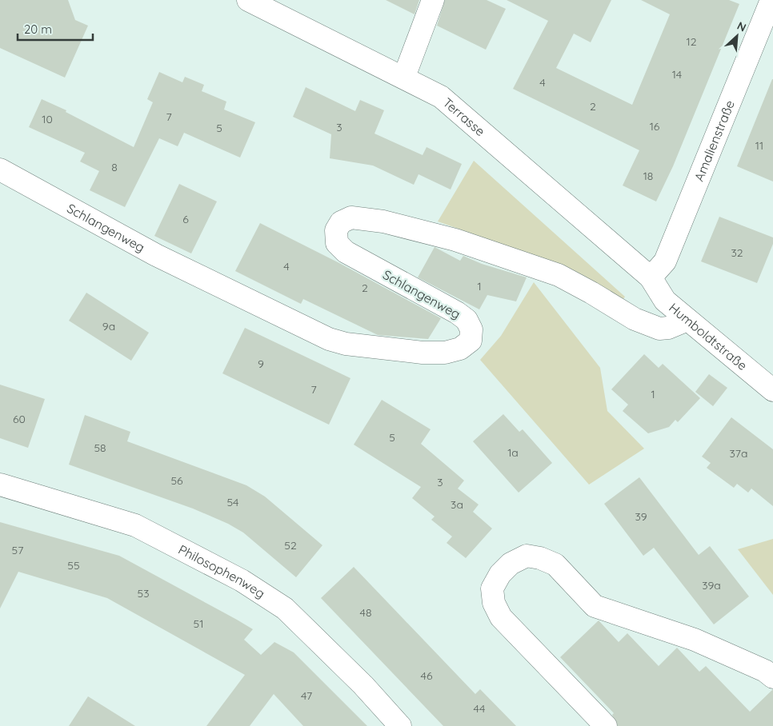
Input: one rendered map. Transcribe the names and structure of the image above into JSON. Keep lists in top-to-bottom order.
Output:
{
  "streets": {
    "street": [
      "Terrasse",
      "Amalienstraße",
      "Schlangenweg",
      "Humboldtstraße",
      "Philosophenweg"
    ]
  },
  "crossings": [
    ["Terrasse", "Amalienstraße"],
    ["Terrasse", "Humboldtstraße"],
    ["Amalienstraße", "Humboldtstraße"],
    ["Schlangenweg", "Humboldtstraße"]
  ],
  "house_numbers": [
    "12",
    "14",
    "4",
    "2",
    "7",
    "10",
    "16",
    "3",
    "5",
    "11",
    "8",
    "18",
    "6",
    "32",
    "4",
    "1",
    "2",
    "9a",
    "9",
    "7",
    "1",
    "60",
    "5",
    "58",
    "1a",
    "37a",
    "56",
    "3",
    "54",
    "3a",
    "39",
    "52",
    "57",
    "55",
    "39a",
    "53",
    "48",
    "51",
    "46",
    "47",
    "44"
  ],
  "scale_bar": "20 m",
  "north": "top right"
}
